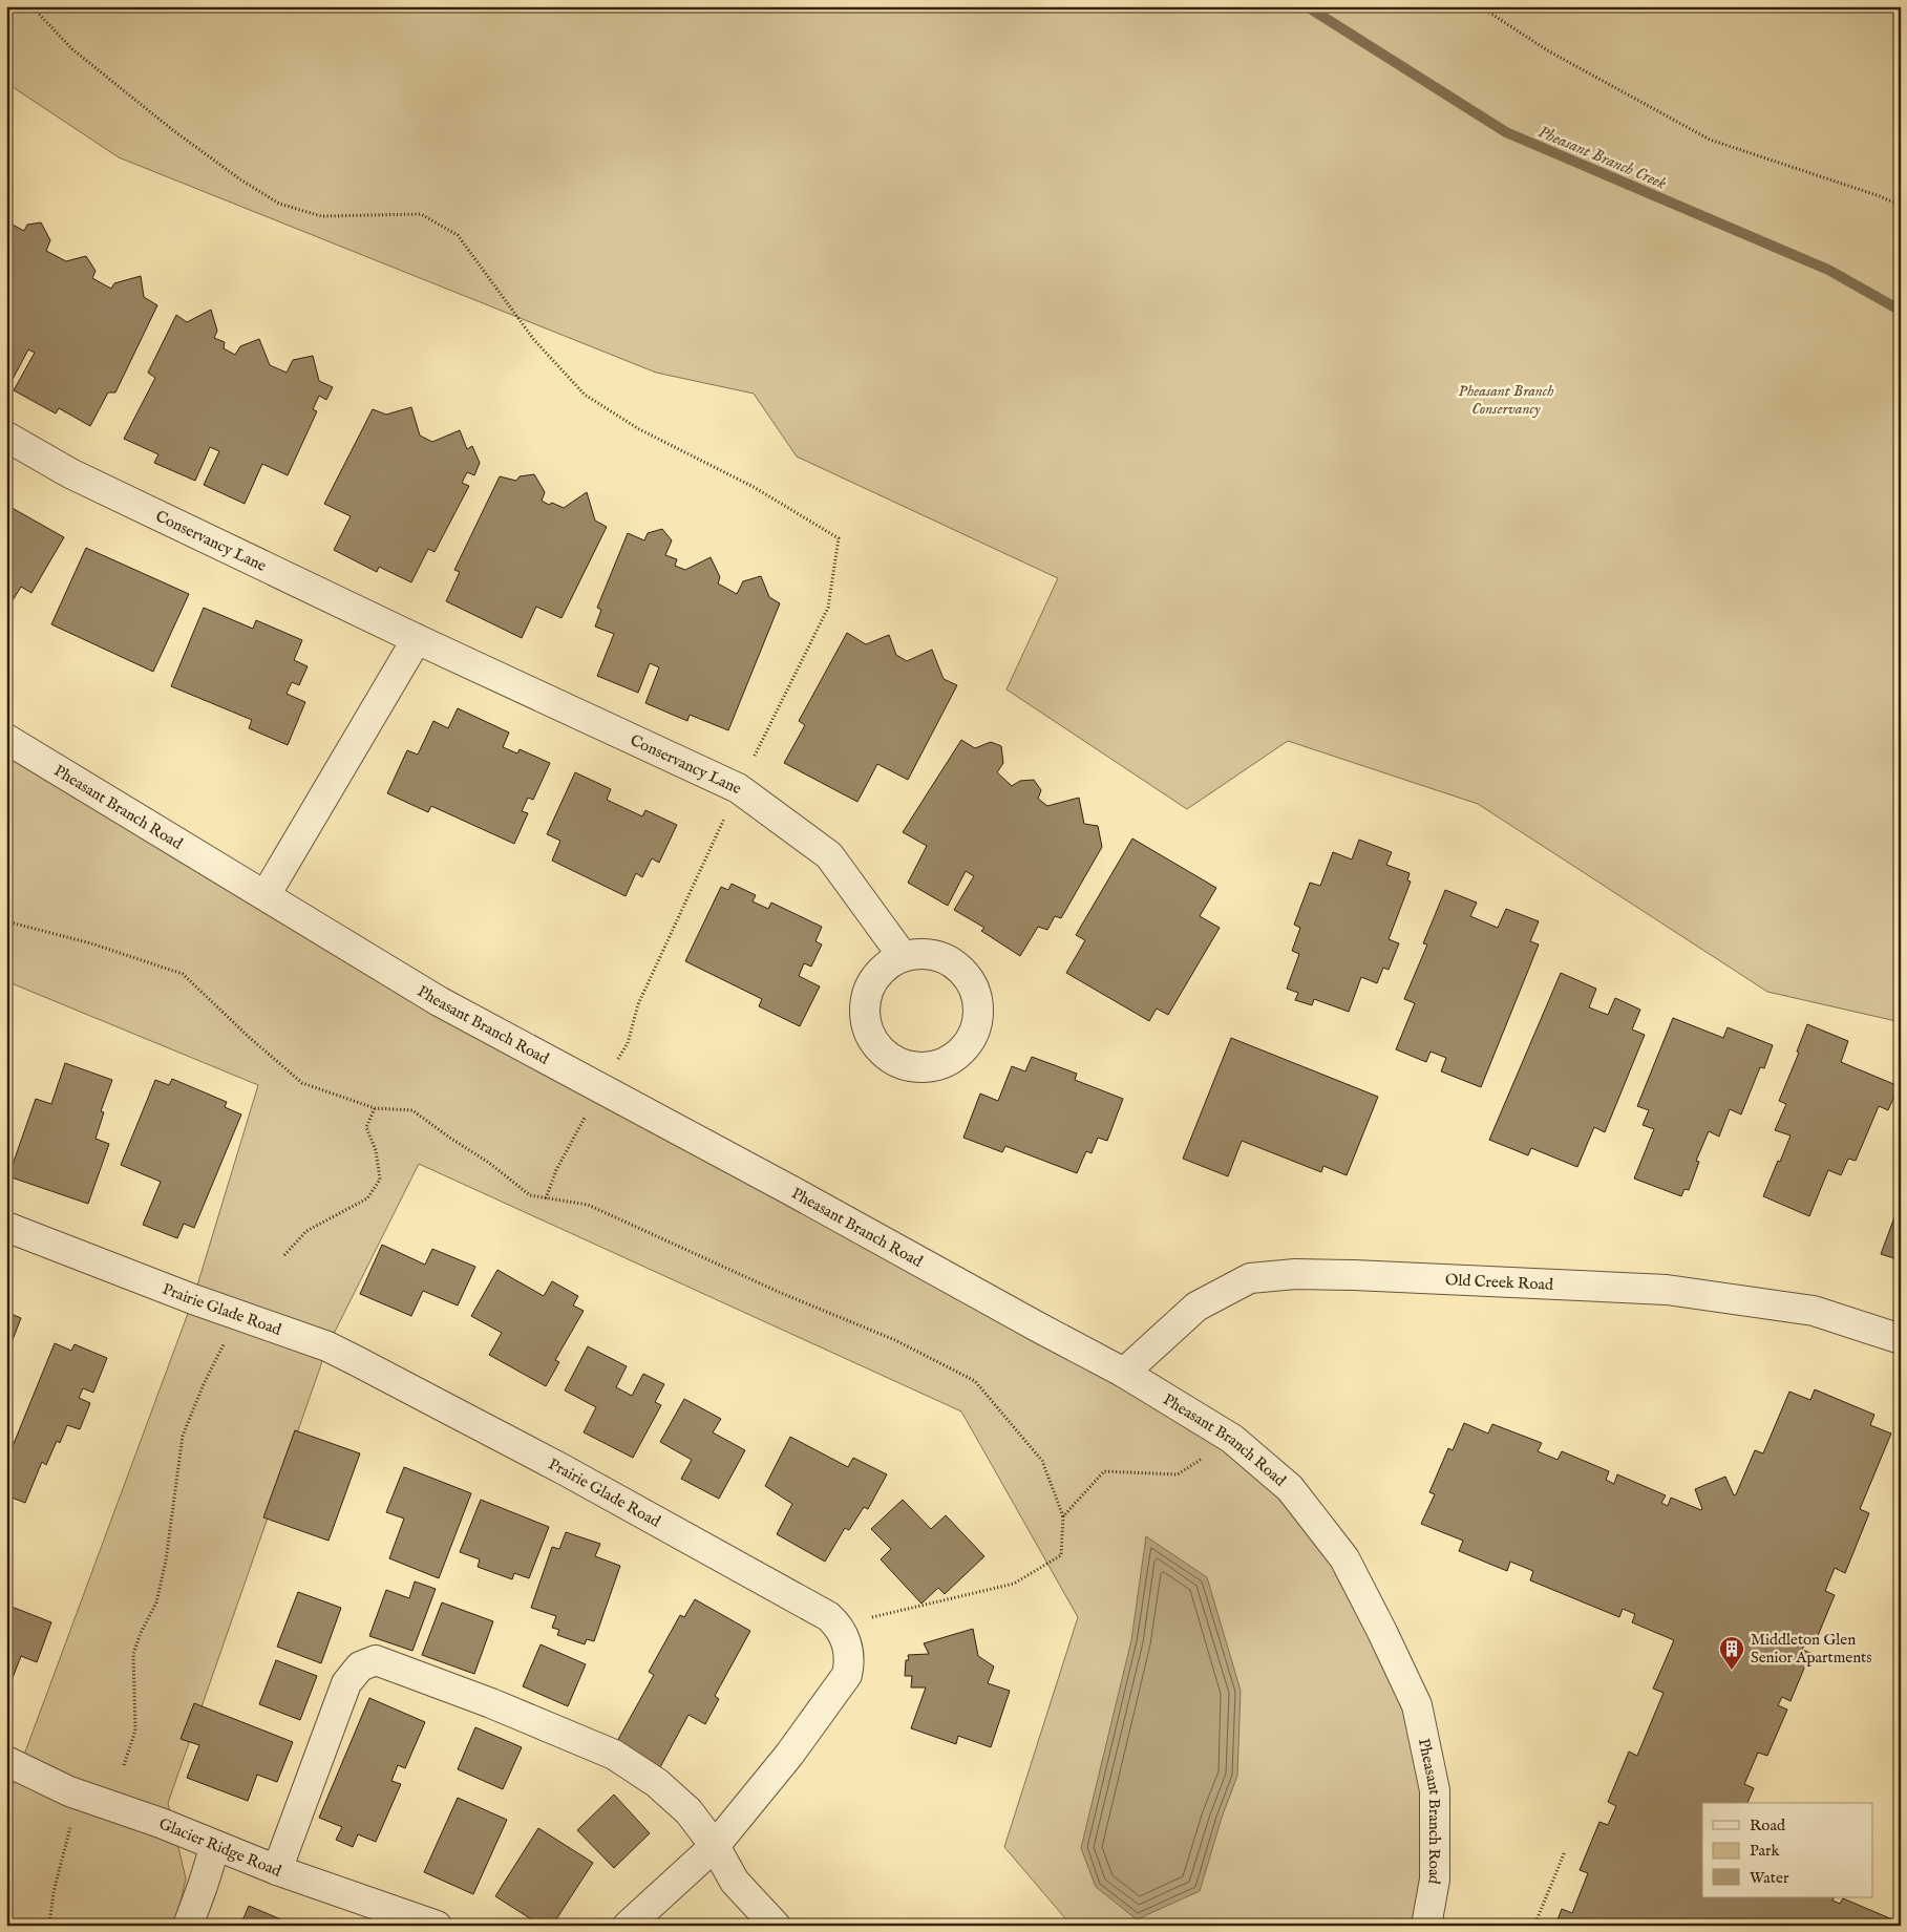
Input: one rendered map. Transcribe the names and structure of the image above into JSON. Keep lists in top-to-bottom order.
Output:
{
  "streets": {
    "street": [
      "Conservancy Lane",
      "Pheasant Branch Road",
      "Old Creek Road",
      "Prairie Glade Road",
      "Glacier Ridge Road"
    ]
  },
  "crossings": [
    ["Pheasant Branch Road", "Old Creek Road"]
  ],
  "water": ["Pheasant Branch Creek"],
  "parks": ["Pheasant Branch Conservancy"],
  "places": {
    "building": ["Middleton Glen Senior Apartments"]
  },
  "legend": ["Road", "Park", "Water"]
}
